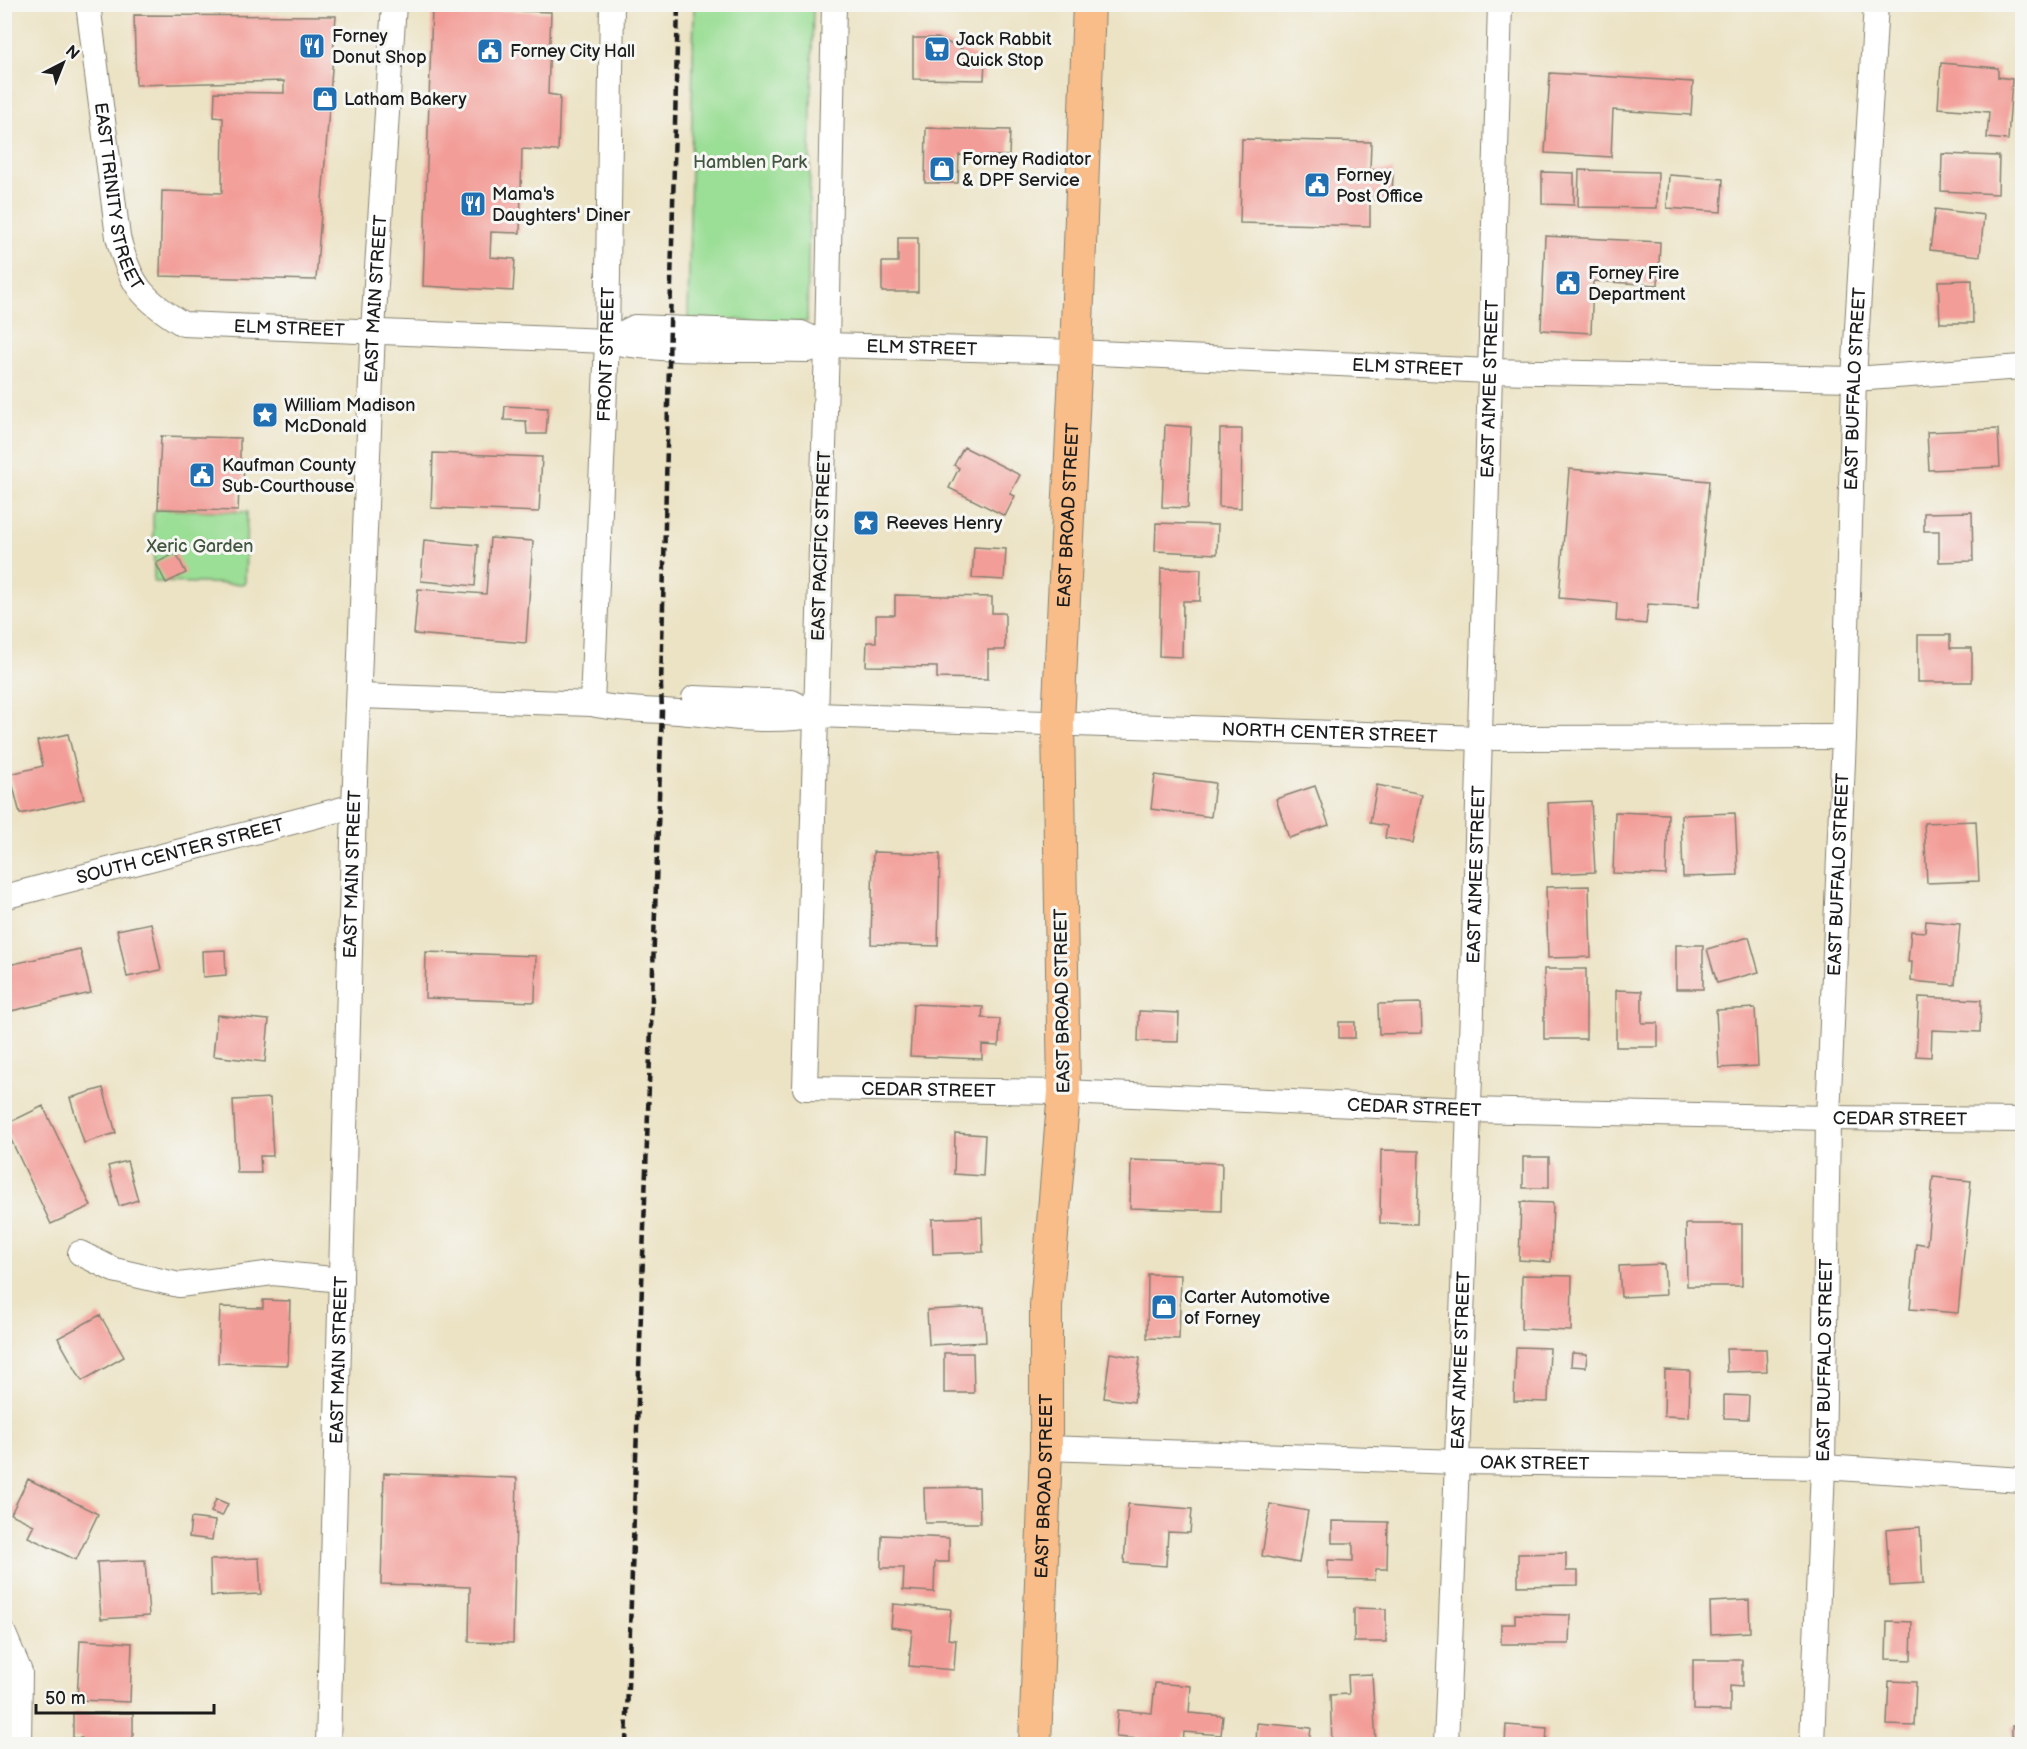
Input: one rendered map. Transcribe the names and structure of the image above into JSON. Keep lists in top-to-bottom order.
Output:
{
  "streets": {
    "main road": ["EAST BROAD STREET"],
    "street": [
      "EAST TRINITY STREET",
      "EAST MAIN STREET",
      "ELM STREET",
      "FRONT STREET",
      "EAST AIMEE STREET",
      "EAST BUFFALO STREET",
      "EAST PACIFIC STREET",
      "NORTH CENTER STREET",
      "SOUTH CENTER STREET",
      "CEDAR STREET",
      "OAK STREET"
    ]
  },
  "crossings": [
    ["EAST TRINITY STREET", "ELM STREET"],
    ["EAST MAIN STREET", "ELM STREET"],
    ["EAST MAIN STREET", "SOUTH CENTER STREET"],
    ["ELM STREET", "FRONT STREET"],
    ["ELM STREET", "EAST AIMEE STREET"],
    ["ELM STREET", "EAST BUFFALO STREET"],
    ["ELM STREET", "EAST BROAD STREET"],
    ["ELM STREET", "EAST PACIFIC STREET"],
    ["FRONT STREET", "NORTH CENTER STREET"],
    ["EAST AIMEE STREET", "NORTH CENTER STREET"],
    ["EAST AIMEE STREET", "CEDAR STREET"],
    ["EAST AIMEE STREET", "OAK STREET"],
    ["EAST BUFFALO STREET", "NORTH CENTER STREET"],
    ["EAST BUFFALO STREET", "CEDAR STREET"],
    ["EAST BUFFALO STREET", "OAK STREET"],
    ["EAST BROAD STREET", "NORTH CENTER STREET"],
    ["EAST BROAD STREET", "CEDAR STREET"],
    ["EAST BROAD STREET", "OAK STREET"],
    ["EAST PACIFIC STREET", "NORTH CENTER STREET"],
    ["EAST PACIFIC STREET", "CEDAR STREET"]
  ],
  "parks": ["Hamblen Park", "Xeric Garden"],
  "places": {
    "restaurant": ["Forney Donut Shop", "Mama's Daughters' Diner"],
    "supermarket": ["Jack Rabbit Quick Stop"],
    "public building": [
      "Forney City Hall",
      "Forney Post Office",
      "Forney Fire Department",
      "Kaufman County Sub-Courthouse"
    ],
    "shop": ["Latham Bakery", "Forney Radiator & DPF Service", "Carter Automotive of Forney"],
    "place": ["William Madison McDonald", "Reeves Henry"]
  },
  "scale_bar": "50 m",
  "north": "top right"
}
